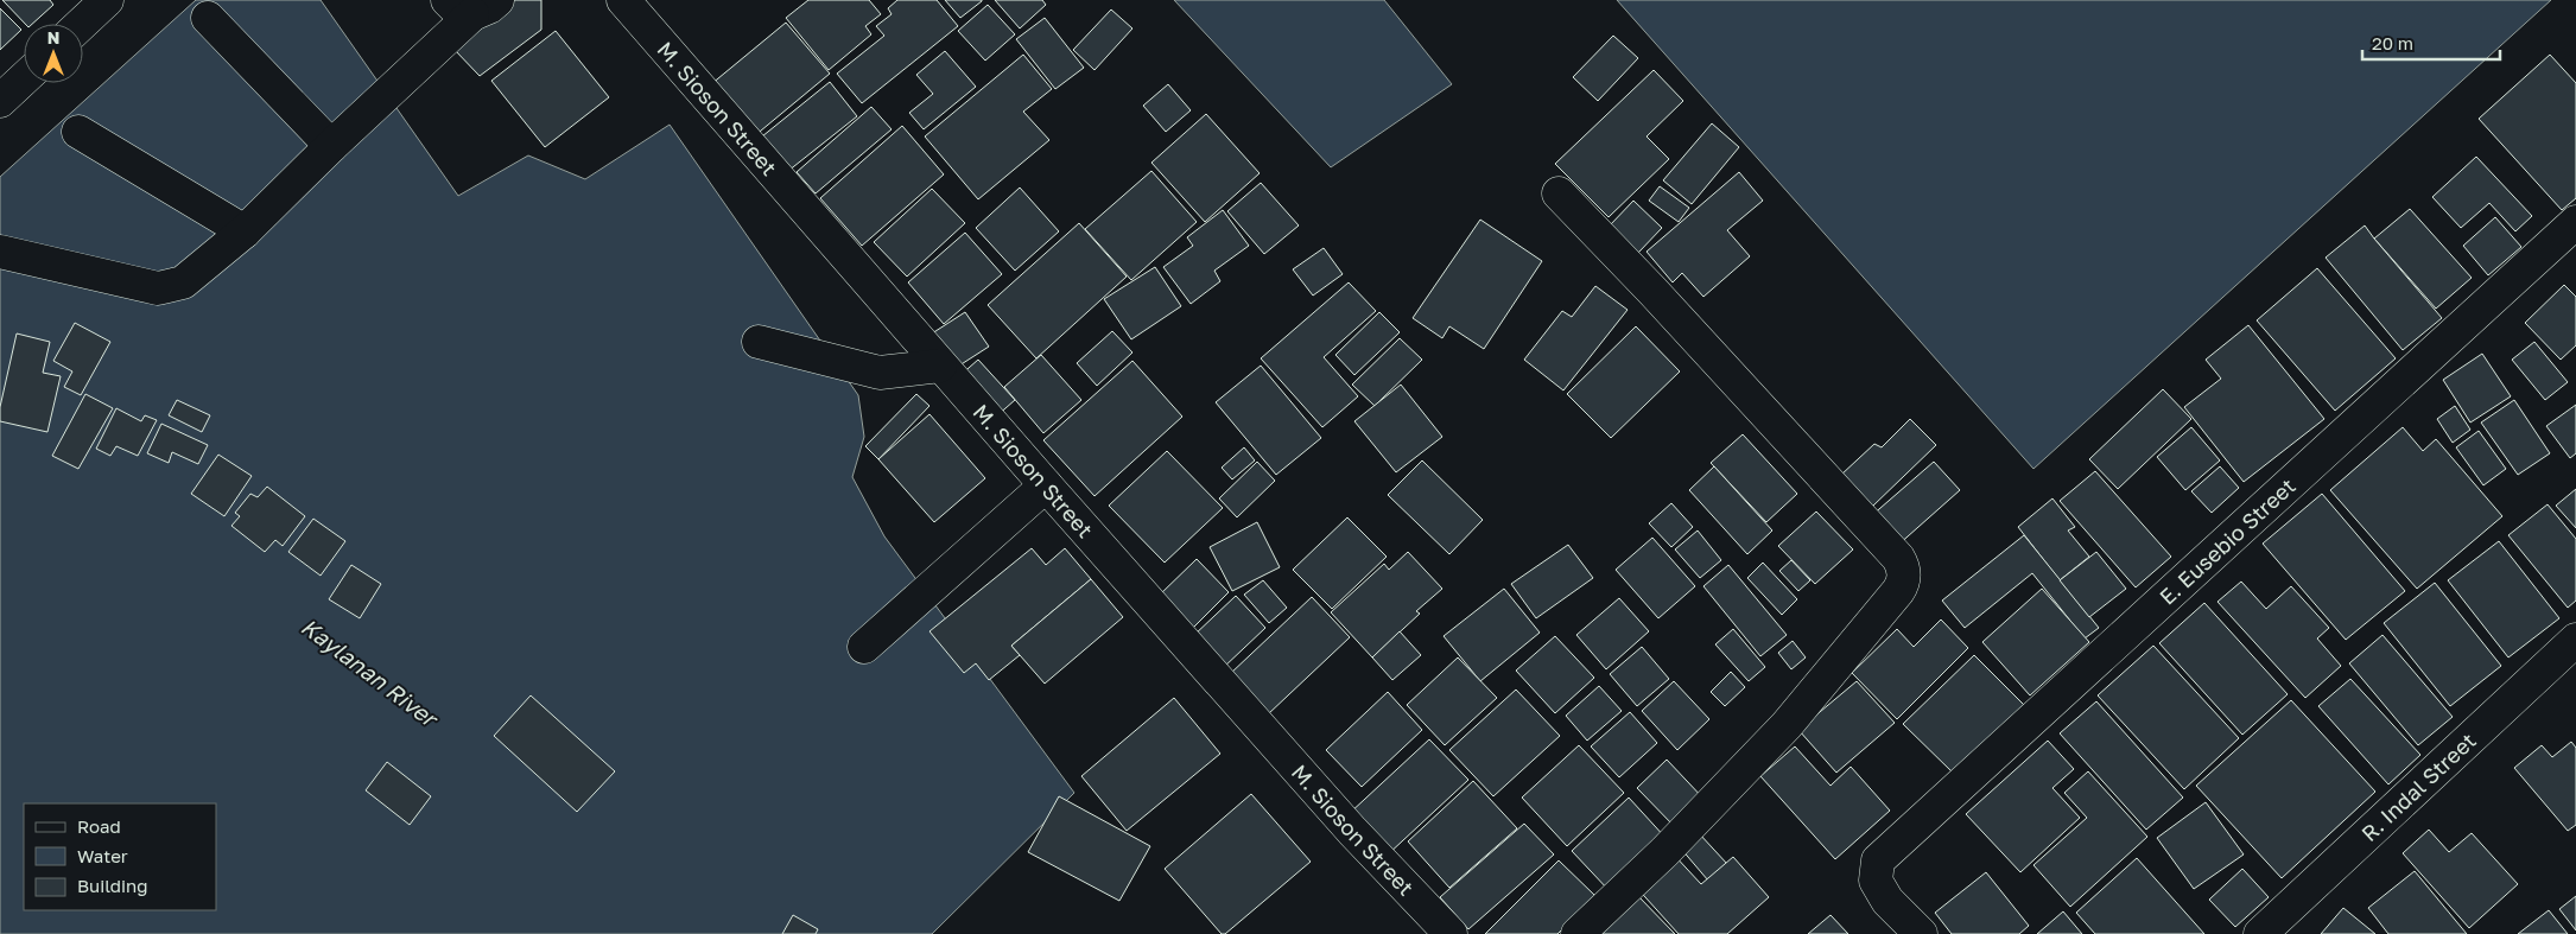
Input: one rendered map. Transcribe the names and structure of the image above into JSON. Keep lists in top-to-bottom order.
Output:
{
  "streets": {
    "street": ["M. Sioson Street", "E. Eusebio Street", "R. Indal Street"]
  },
  "water": ["Kaylanan River"],
  "legend": ["Road", "Water", "Building"],
  "scale_bar": "20 m",
  "north": "top"
}
